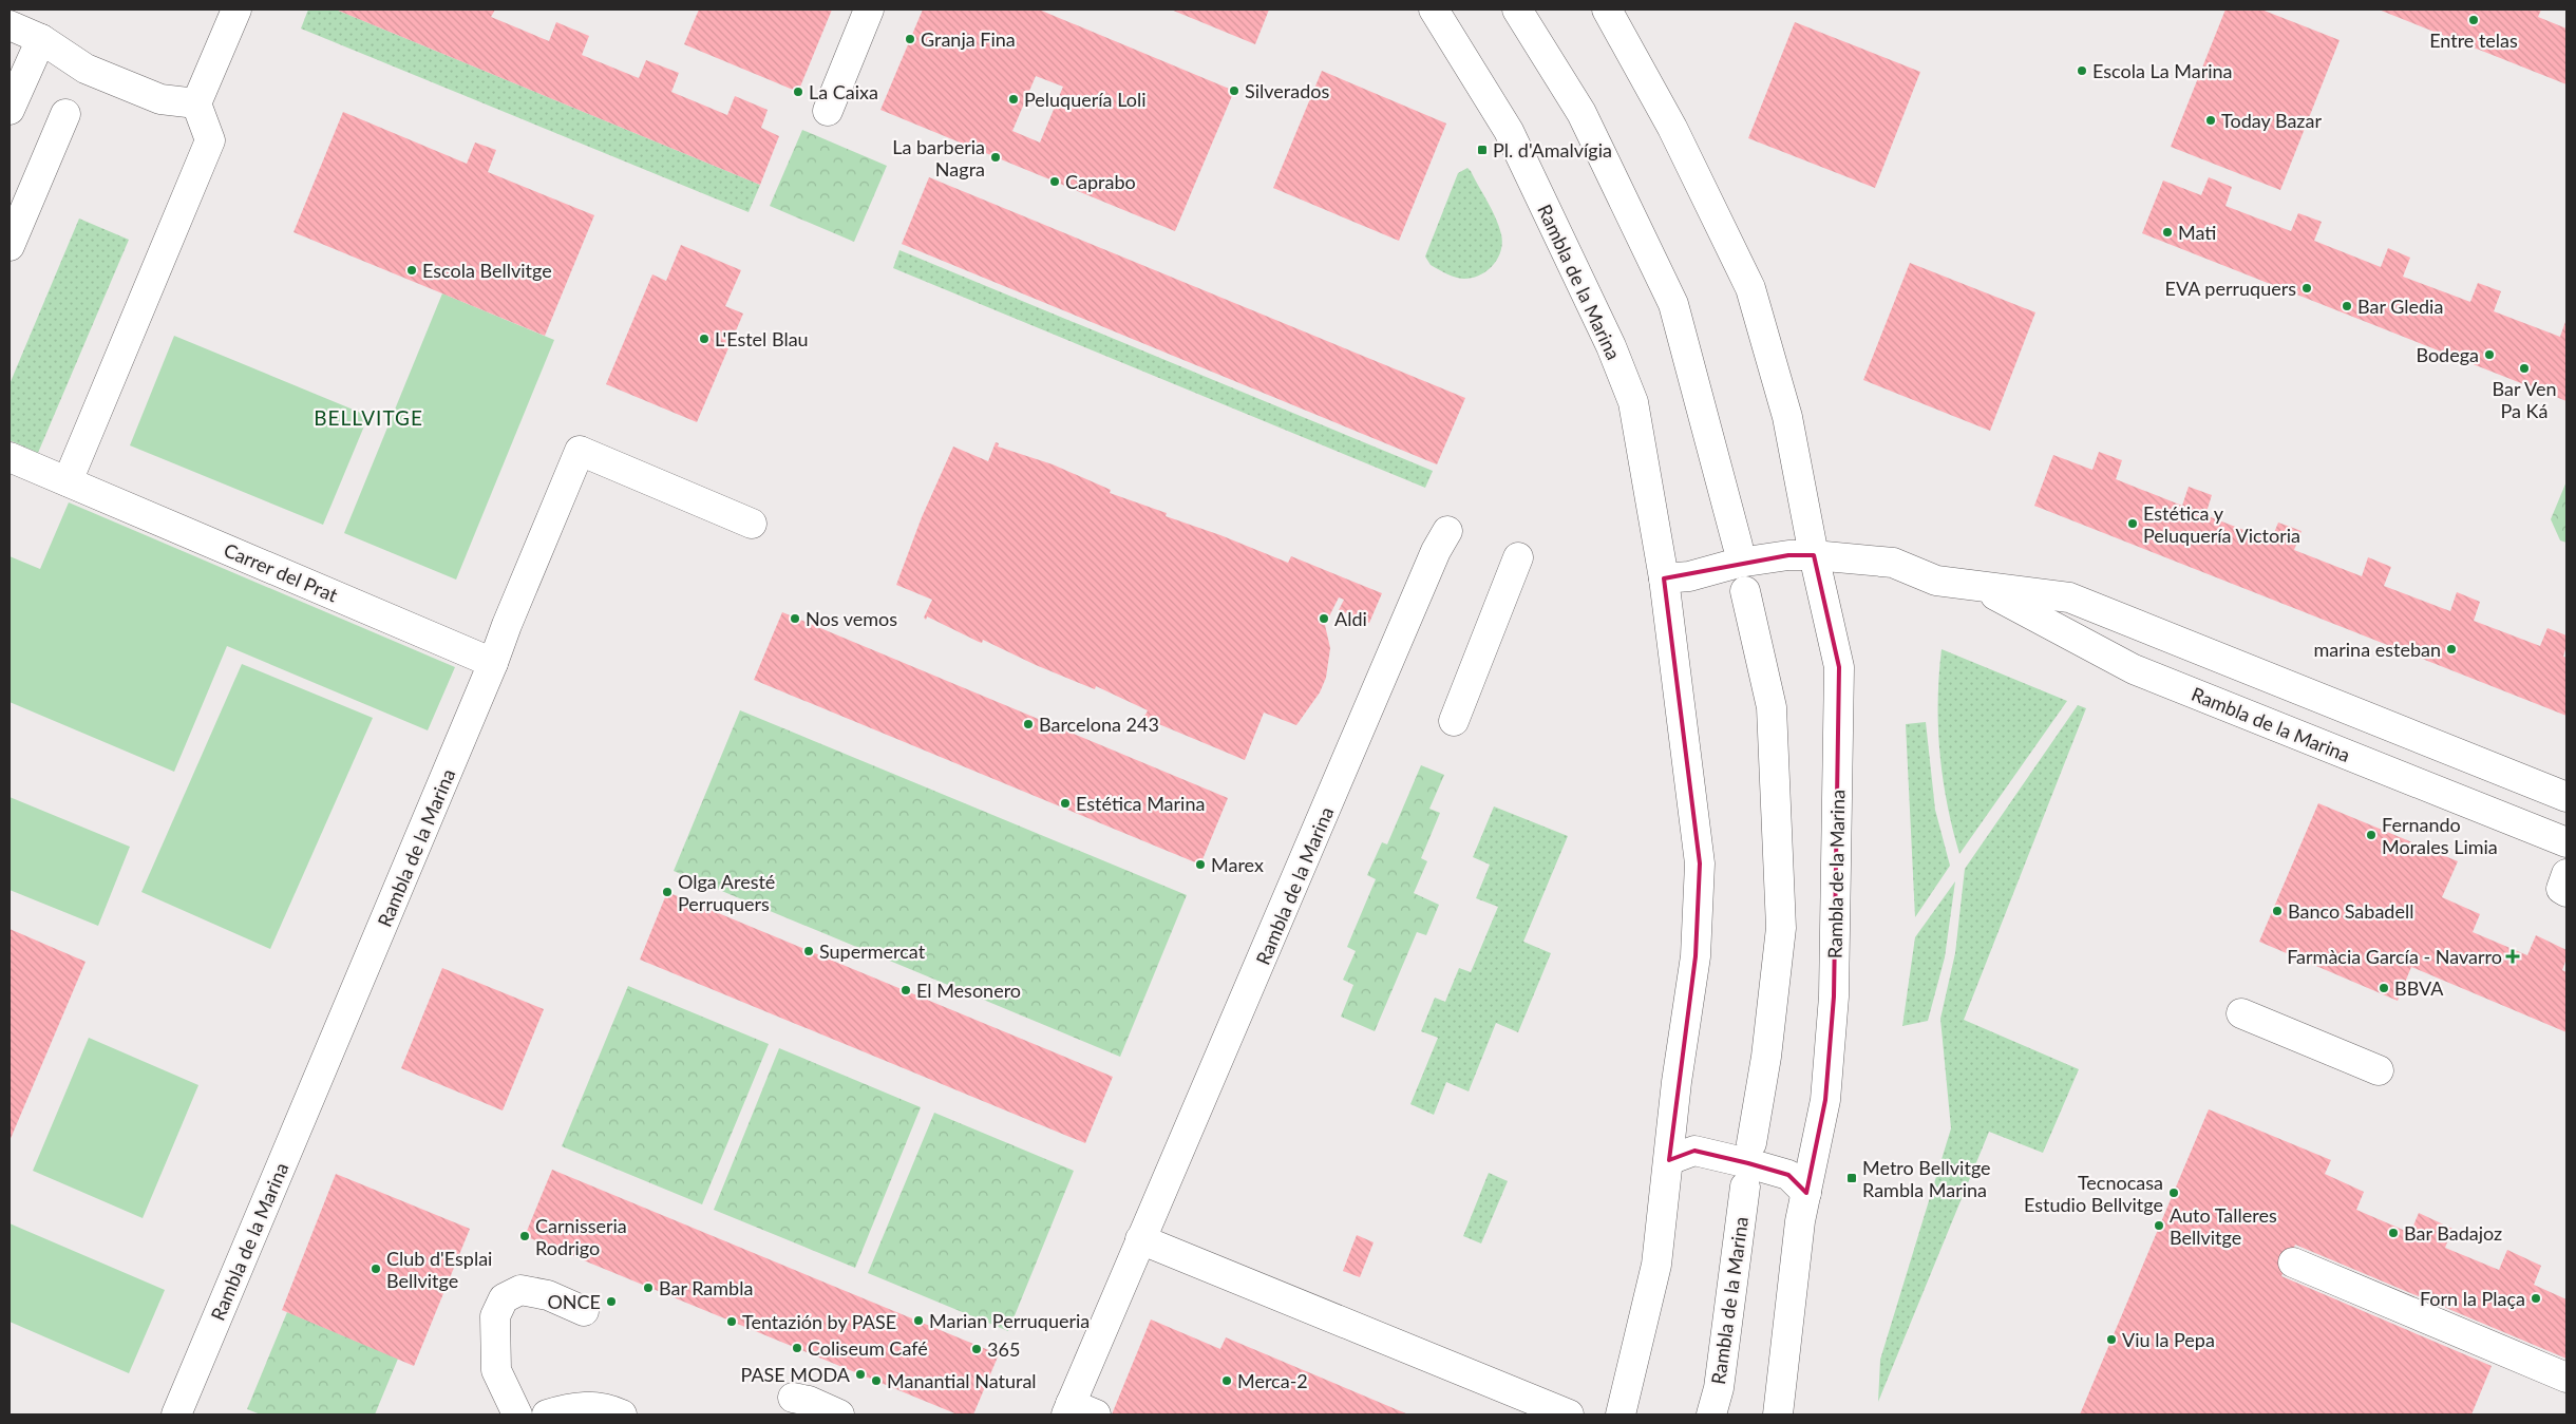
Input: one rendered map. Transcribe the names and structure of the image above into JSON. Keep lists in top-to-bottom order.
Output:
{
  "streets": {
    "street": ["Rambla de la Marina", "Carrer del Prat"]
  },
  "crossings": [
    ["Rambla de la Marina", "Carrer del Prat"]
  ],
  "districts": ["BELLVITGE"],
  "places": {
    "other": [
      "Entre telas",
      "Granja Fina",
      "Escola La Marina",
      "Silverados",
      "La Caixa",
      "Peluquería Loli",
      "Today Bazar",
      "La barberia Nagra",
      "Caprabo",
      "Mati",
      "Escola Bellvitge",
      "EVA perruquers",
      "Bar Gledia",
      "L'Estel Blau",
      "Bodega",
      "Bar Ven Pa Ká",
      "Estética y Peluquería Victoria",
      "Nos vemos",
      "Aldi",
      "marina esteban",
      "Barcelona 243",
      "Estética Marina",
      "Fernando Morales Limia",
      "Marex",
      "Olga Aresté Perruquers",
      "Banco Sabadell",
      "Supermercat",
      "BBVA",
      "El Mesonero",
      "Tecnocasa Estudio Bellvitge",
      "Auto Talleres Bellvitge",
      "Bar Badajoz",
      "Carnisseria Rodrigo",
      "Club d'Esplai Bellvitge",
      "Bar Rambla",
      "Forn la Plaça",
      "ONCE",
      "Marian Perruqueria",
      "Tentazión by PASE",
      "Viu la Pepa",
      "Coliseum Café",
      "365",
      "PASE MODA",
      "Manantial Natural",
      "Merca-2"
    ],
    "transit": ["Pl. d'Amalvígia", "Metro Bellvitge Rambla Marina"],
    "health": ["Farmàcia García - Navarro"]
  }
}
